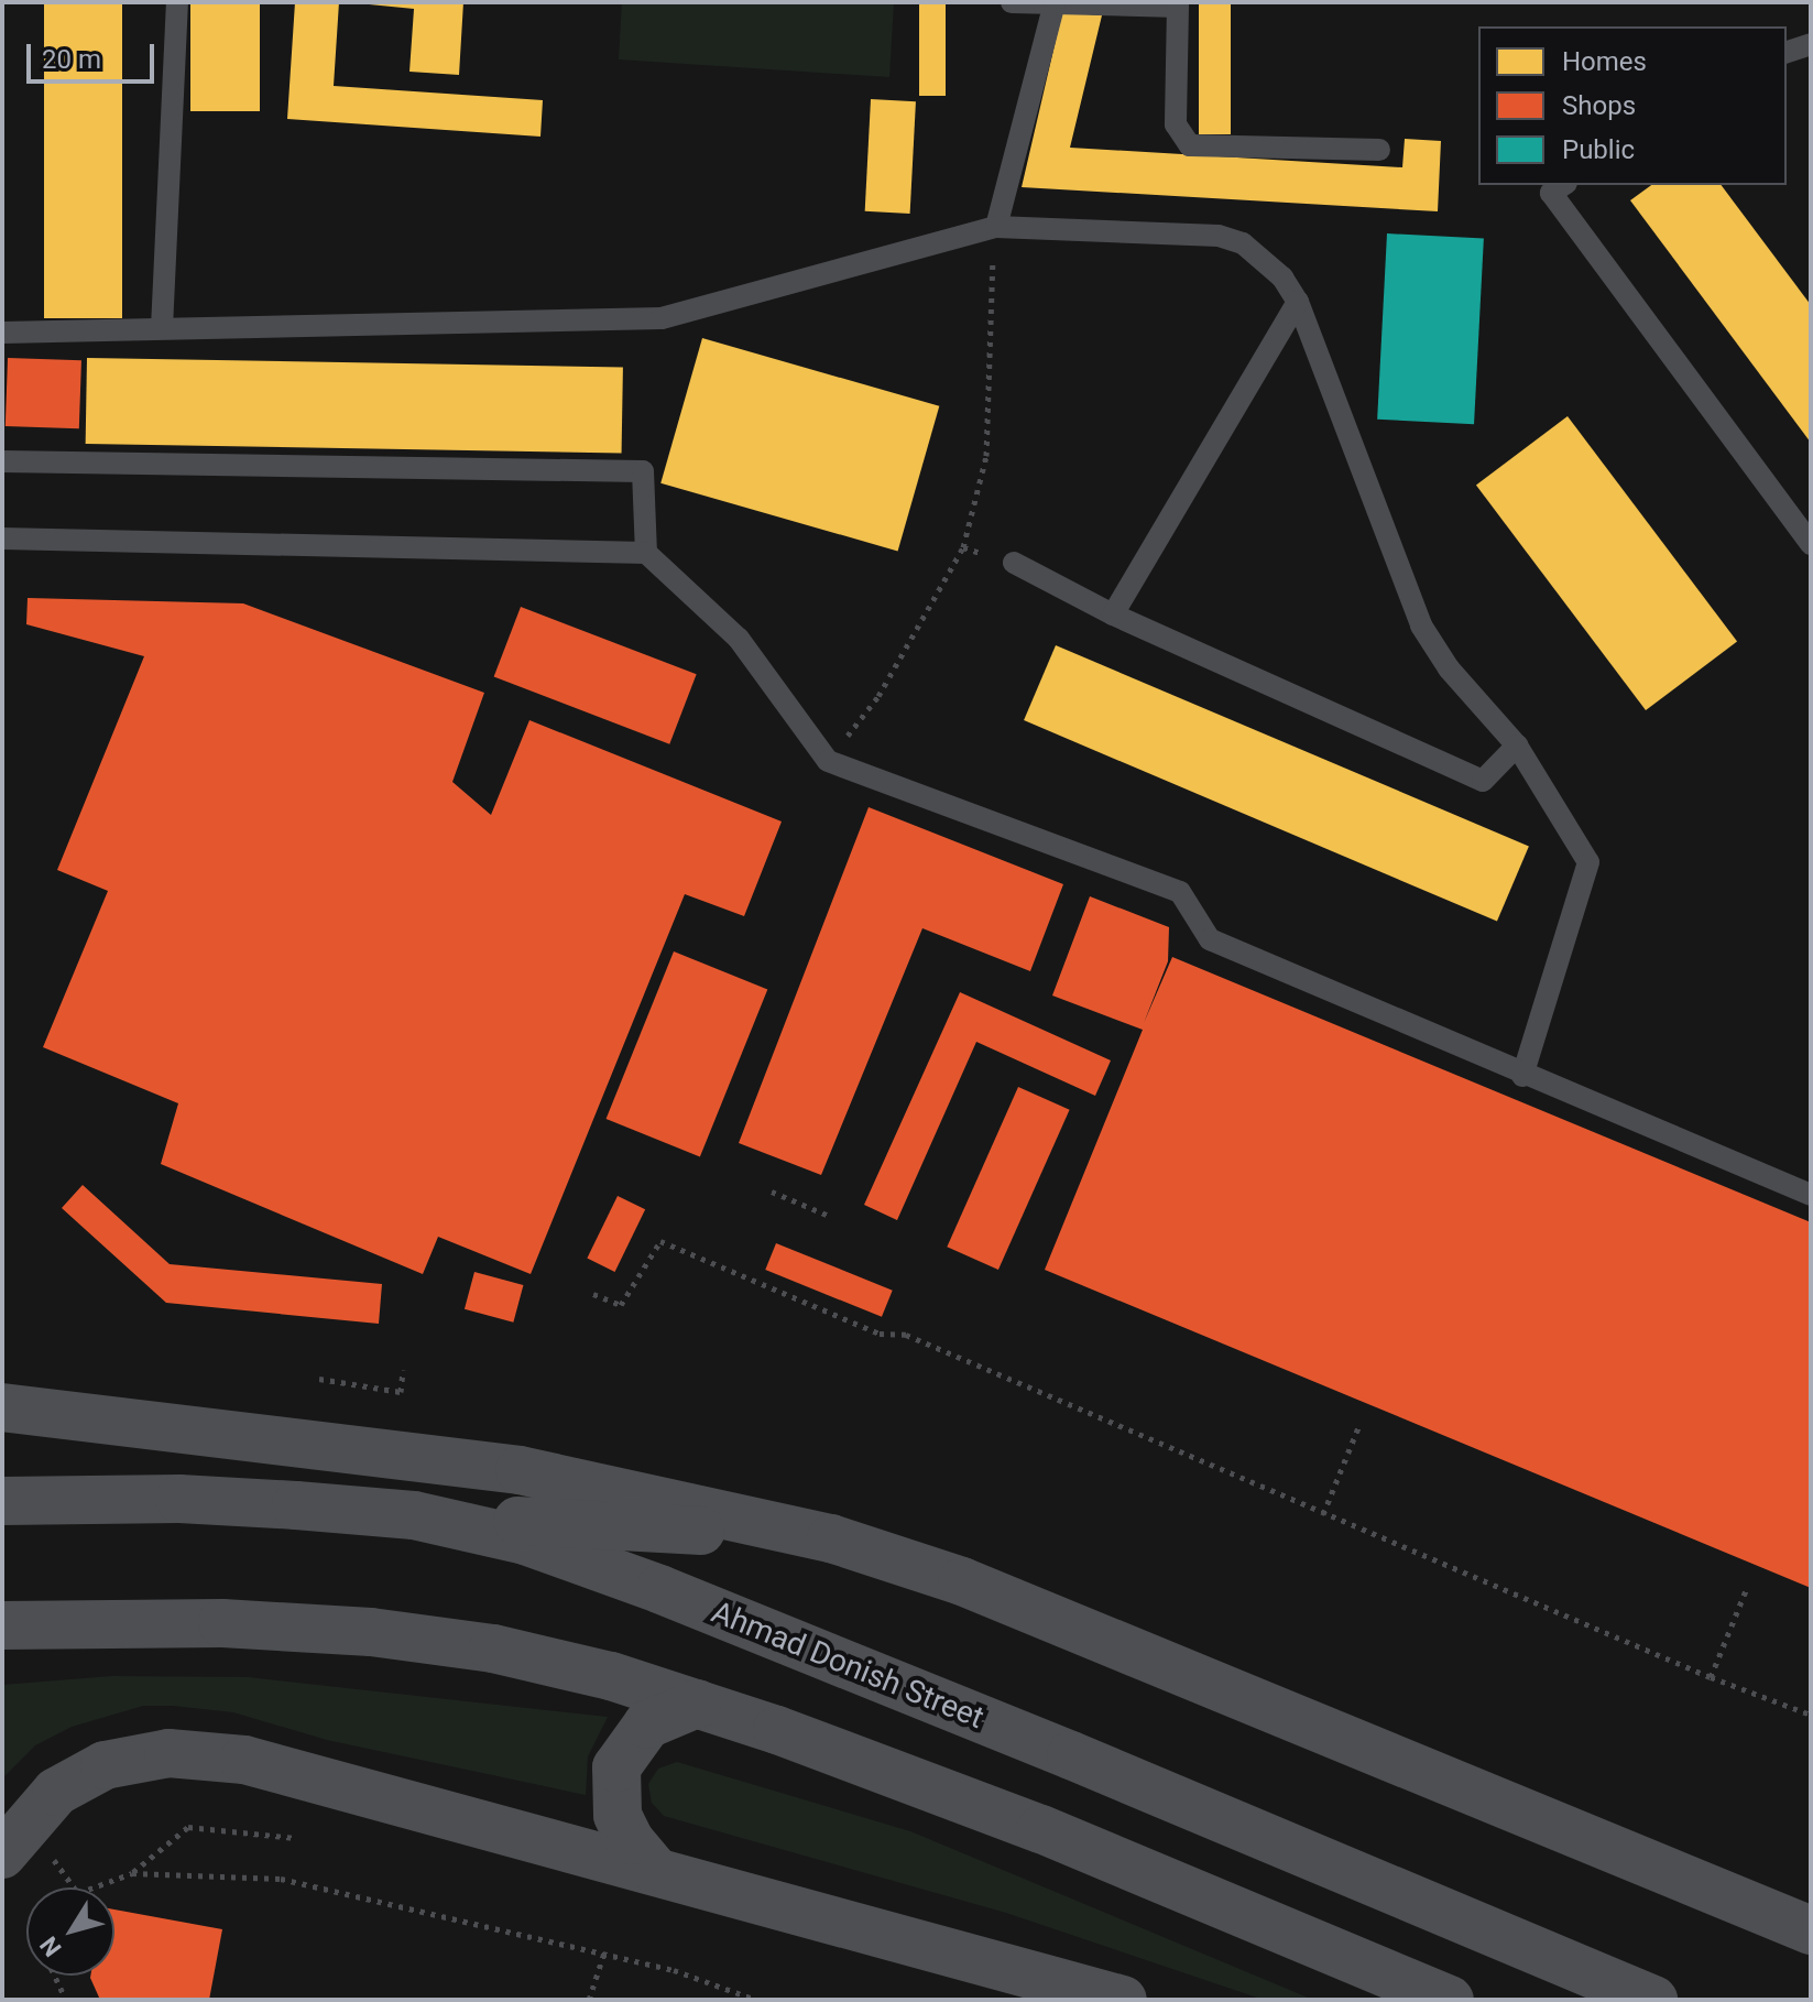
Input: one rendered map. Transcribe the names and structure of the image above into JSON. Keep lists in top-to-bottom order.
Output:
{
  "streets": {
    "main road": ["Ahmad Donish Street"]
  },
  "legend": ["Homes", "Shops", "Public"],
  "scale_bar": "20 m",
  "north": "bottom left"
}
